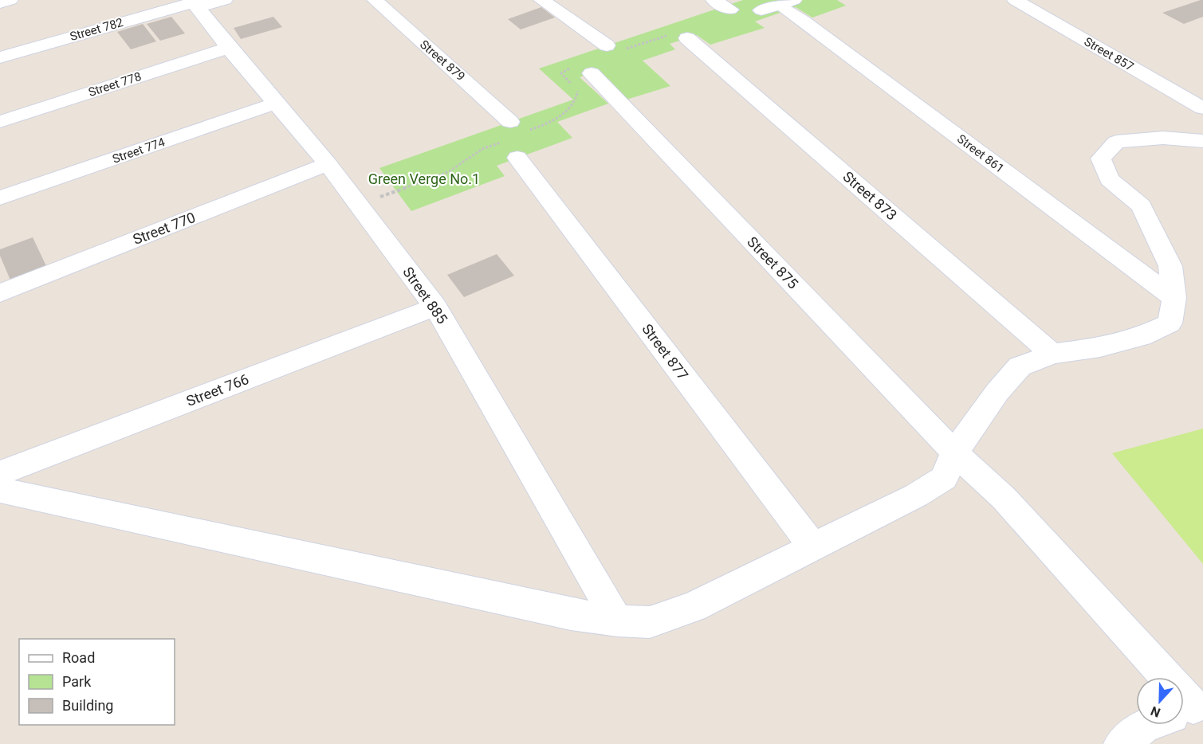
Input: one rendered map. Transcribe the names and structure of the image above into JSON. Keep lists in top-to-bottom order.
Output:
{
  "streets": {
    "street": [
      "Street 782",
      "Street 857",
      "Street 879",
      "Street 778",
      "Street 774",
      "Street 861",
      "Street 873",
      "Street 770",
      "Street 875",
      "Street 885",
      "Street 877",
      "Street 766"
    ]
  },
  "crossings": [
    ["Street 782", "Street 885"],
    ["Street 778", "Street 885"],
    ["Street 774", "Street 885"],
    ["Street 770", "Street 885"],
    ["Street 885", "Street 766"]
  ],
  "parks": ["Green Verge No.1"],
  "legend": ["Road", "Park", "Building"],
  "north": "bottom"
}
